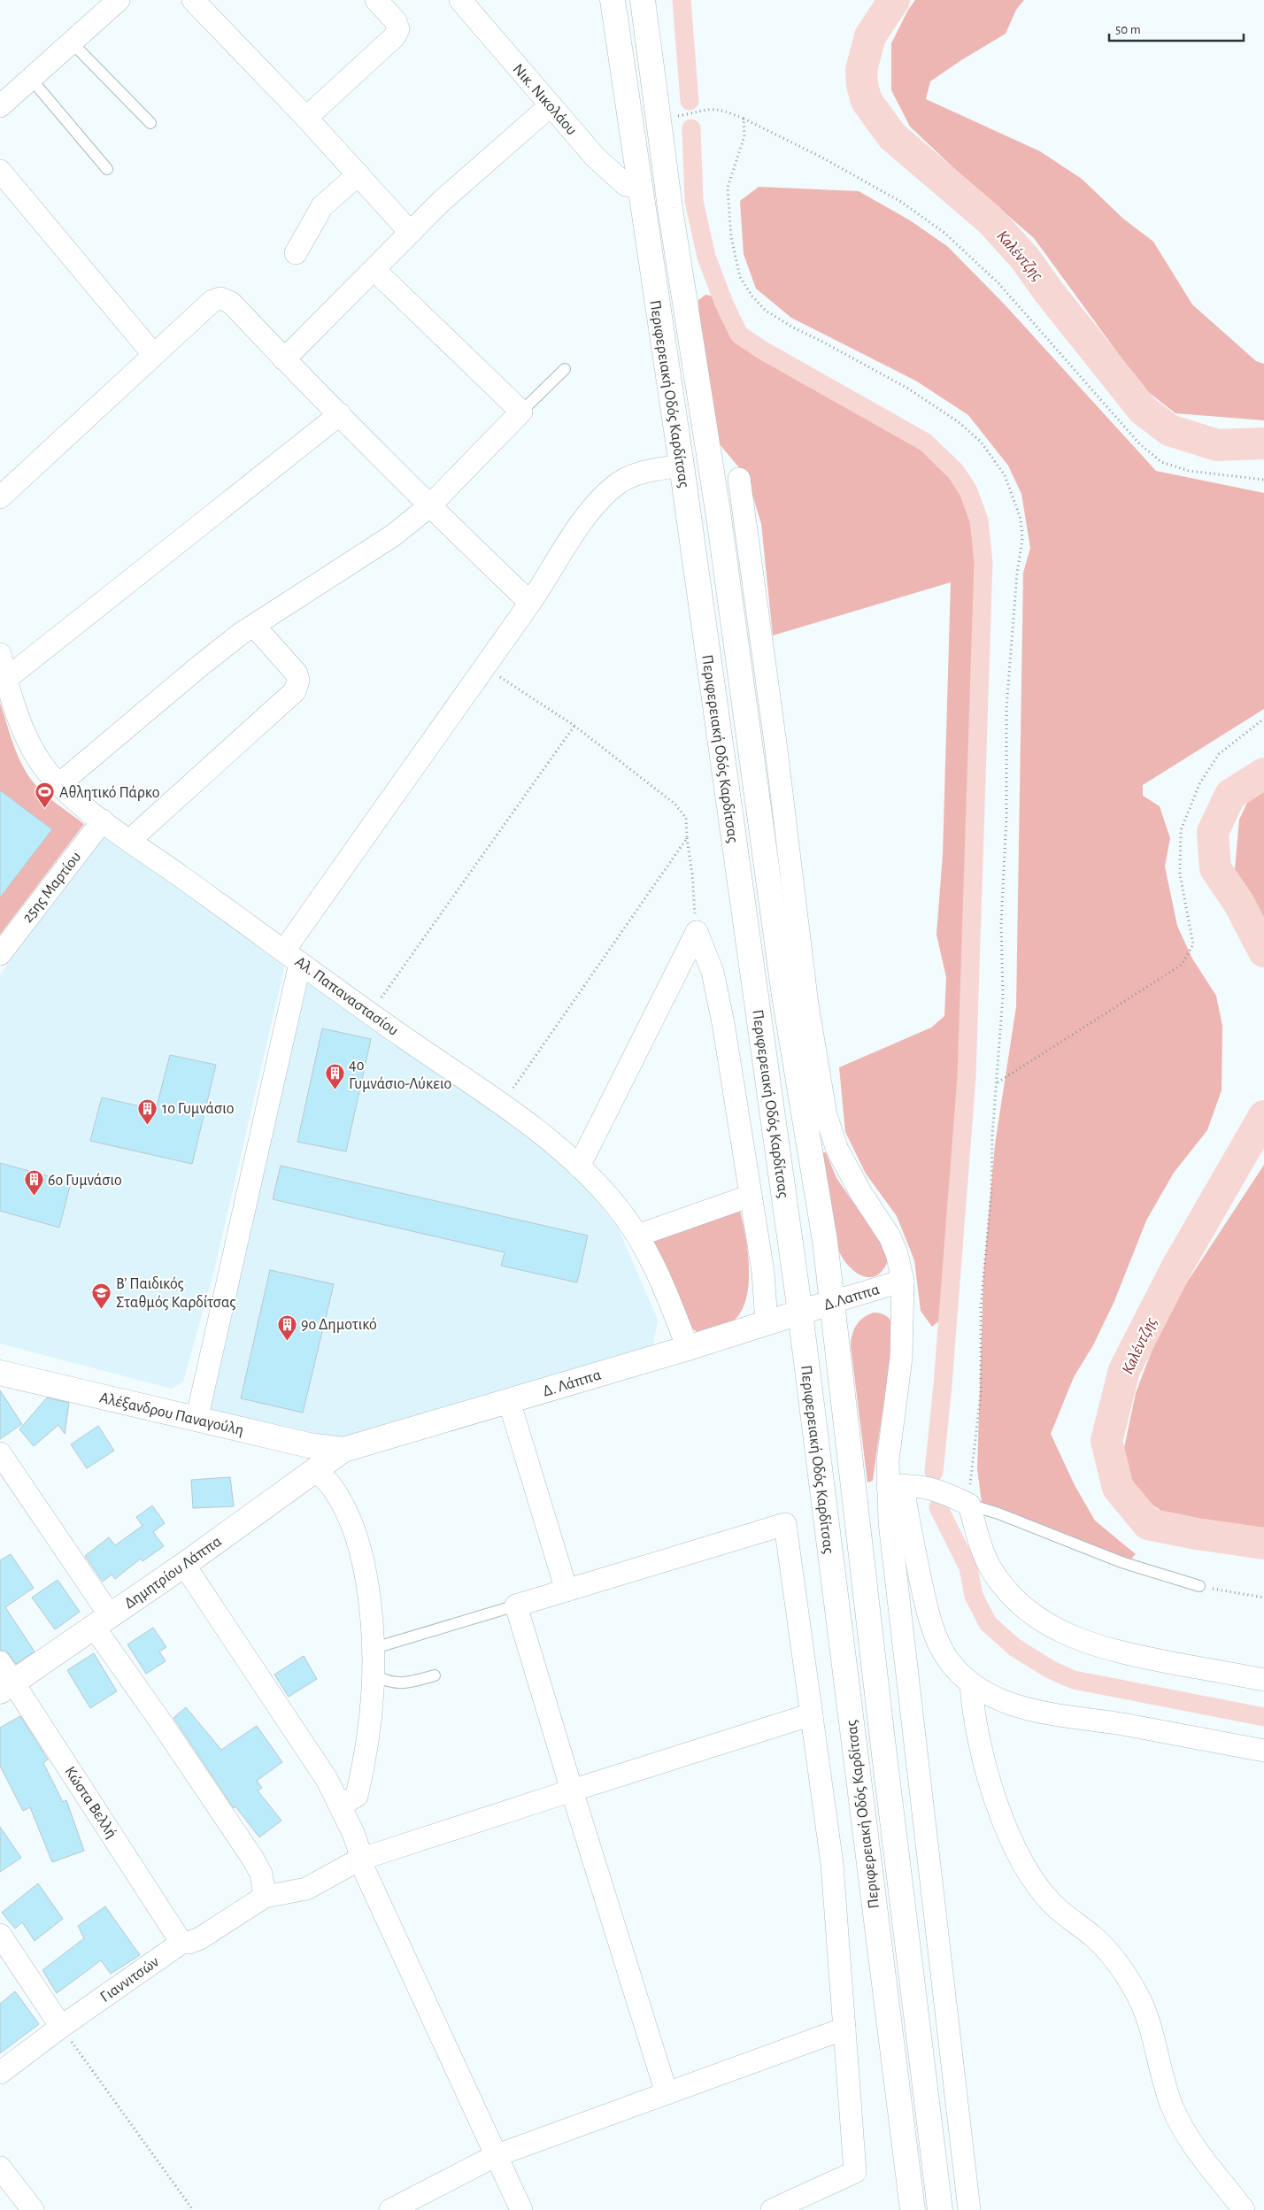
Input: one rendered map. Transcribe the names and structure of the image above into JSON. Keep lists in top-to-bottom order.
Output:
{
  "streets": {
    "main road": [
      "Περιφερειακή Οδός Καρδίτσας",
      "Δ.Λαππα",
      "Δ. Λάππα",
      "Αλέξανδρου Παναγούλη",
      "Δημητρίου Λάππα"
    ],
    "street": [
      "Νικ. Νικολάου",
      "25ης Μαρτίου",
      "Αλ. Παπαναστασίου",
      "Κώστα Βελλή",
      "Γιαννιτσών"
    ]
  },
  "crossings": [
    ["Νικ. Νικολάου", "Περιφερειακή Οδός Καρδίτσας"],
    ["Περιφερειακή Οδός Καρδίτσας", "Δ.Λαππα"],
    ["Περιφερειακή Οδός Καρδίτσας", "Δ. Λάππα"],
    ["25ης Μαρτίου", "Αλ. Παπαναστασίου"],
    ["Αλ. Παπαναστασίου", "Δ. Λάππα"],
    ["Δ.Λαππα", "Δ. Λάππα"],
    ["Δ. Λάππα", "Αλέξανδρου Παναγούλη"],
    ["Δ. Λάππα", "Δημητρίου Λάππα"],
    ["Αλέξανδρου Παναγούλη", "Δημητρίου Λάππα"],
    ["Δημητρίου Λάππα", "Κώστα Βελλή"],
    ["Κώστα Βελλή", "Γιαννιτσών"]
  ],
  "water": ["Καλέντζης"],
  "places": {
    "sports": ["Αθλητικό Πάρκο"],
    "building": [
      "4ο Γυμνάσιο-Λύκειο",
      "1ο Γυμνάσιο",
      "6ο Γυμνάσιο",
      "9ο Δημοτικό"
    ],
    "school or university": ["Β' Παιδικός Σταθμός Καρδίτσας"]
  },
  "scale_bar": "50 m"
}
